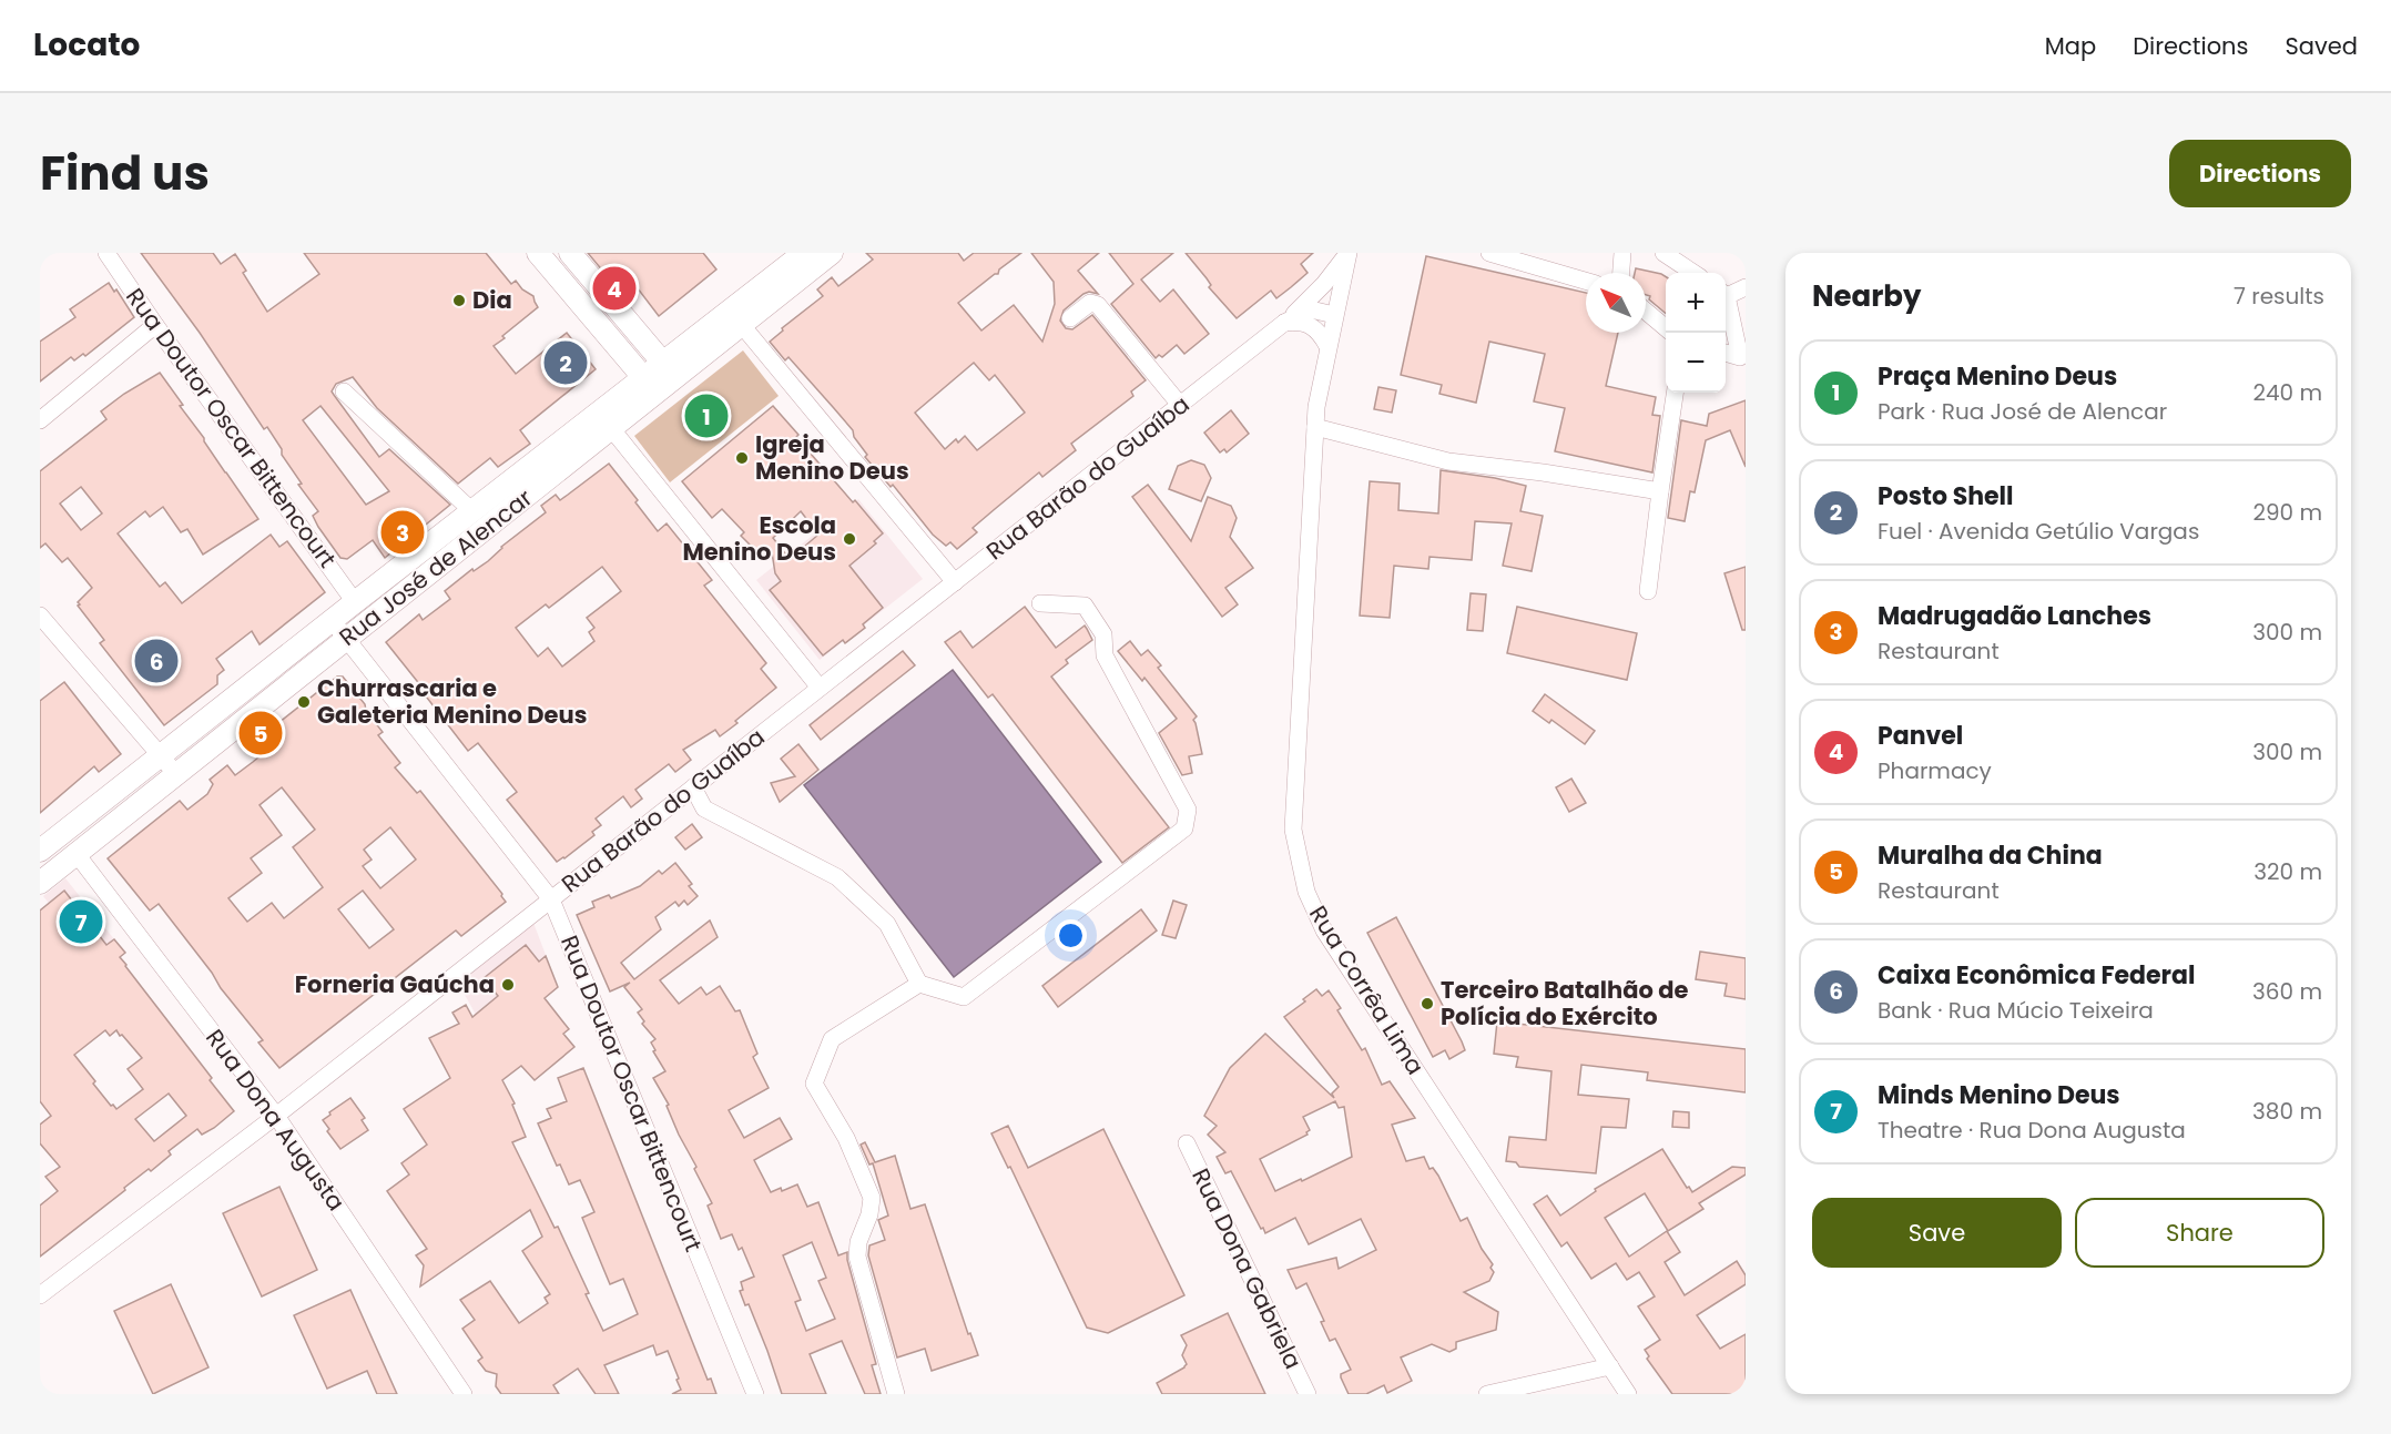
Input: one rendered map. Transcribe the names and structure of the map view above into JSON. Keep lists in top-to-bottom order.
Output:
{
  "streets": {
    "main road": ["Rua José de Alencar"],
    "street": [
      "Rua Doutor Oscar Bittencourt",
      "Rua Barão do Guaíba",
      "Rua Corrêa Lima",
      "Rua Dona Augusta",
      "Rua Dona Gabriela"
    ]
  },
  "crossings": [
    ["Rua Doutor Oscar Bittencourt", "Rua Barão do Guaíba"],
    ["Rua Doutor Oscar Bittencourt", "Rua José de Alencar"],
    ["Rua Barão do Guaíba", "Rua Corrêa Lima"],
    ["Rua Barão do Guaíba", "Rua Dona Augusta"],
    ["Rua José de Alencar", "Rua Dona Augusta"]
  ],
  "places": [
    "Dia",
    "Igreja Menino Deus",
    "Escola Menino Deus",
    "Churrascaria e Galeteria Menino Deus",
    "Forneria Gaúcha",
    "Terceiro Batalhão de Polícia do Exército"
  ],
  "north": "top left",
  "page": {
    "header": "Locato",
    "nav": ["Map", "Directions", "Saved"],
    "title": "Find us",
    "buttons": [
      "Directions",
      ["Save", "Share"]
    ],
    "heading": ["Nearby", "7 results"],
    "pins": [
      "4",
      "2",
      "1",
      "3",
      "6",
      "5",
      "7"
    ],
    "map_buttons": ["+", "−"],
    "list": [
      {
        "mark": "1",
        "name": "Praça Menino Deus",
        "note": "Park · Rua José de Alencar",
        "value": "240 m"
      },
      {
        "mark": "2",
        "name": "Posto Shell",
        "note": "Fuel · Avenida Getúlio Vargas",
        "value": "290 m"
      },
      {
        "mark": "3",
        "name": "Madrugadão Lanches",
        "note": "Restaurant",
        "value": "300 m"
      },
      {
        "mark": "4",
        "name": "Panvel",
        "note": "Pharmacy",
        "value": "300 m"
      },
      {
        "mark": "5",
        "name": "Muralha da China",
        "note": "Restaurant",
        "value": "320 m"
      },
      {
        "mark": "6",
        "name": "Caixa Econômica Federal",
        "note": "Bank · Rua Múcio Teixeira",
        "value": "360 m"
      },
      {
        "mark": "7",
        "name": "Minds Menino Deus",
        "note": "Theatre · Rua Dona Augusta",
        "value": "380 m"
      }
    ]
  }
}
